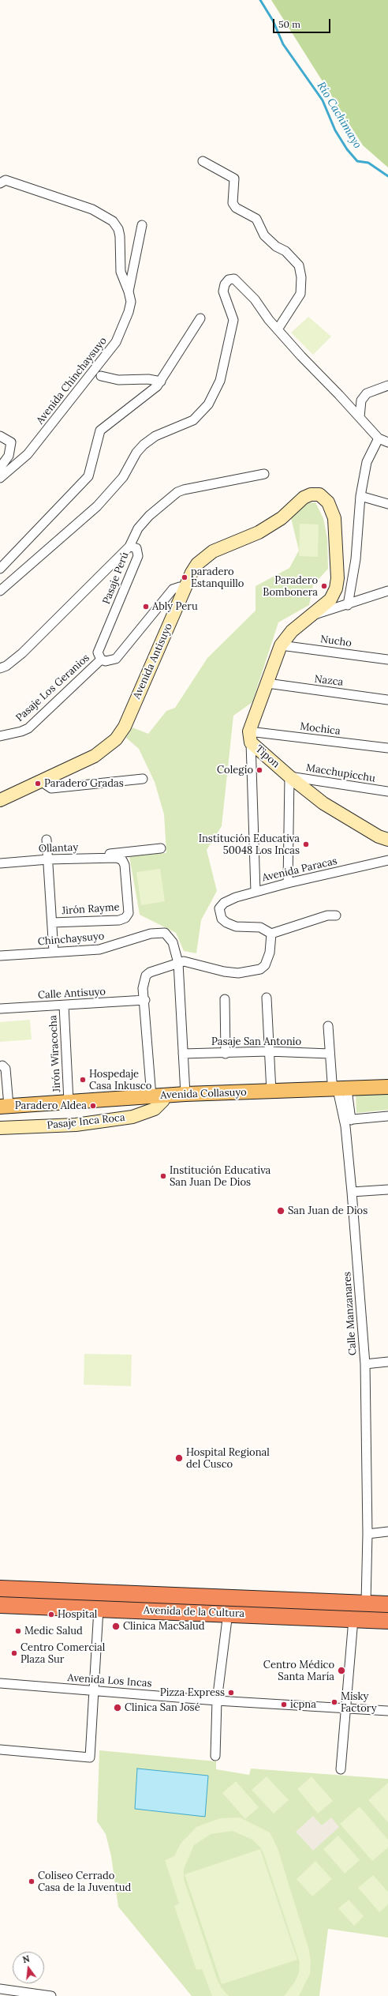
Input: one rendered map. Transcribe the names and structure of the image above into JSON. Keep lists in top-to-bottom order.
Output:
{
  "streets": {
    "highway": ["Avenida de la Cultura"],
    "main road": ["Avenida Collasuyo"],
    "street": [
      "Avenida Chinchaysuyo",
      "Pasaje Perú",
      "Nucho",
      "Avenida Antisuyo",
      "Nazca",
      "Pasaje Los Geranios",
      "Mochica",
      "Tipon",
      "Macchupicchu",
      "Ollantay",
      "Avenida Paracas",
      "Jirón Rayme",
      "Chinchaysuyo",
      "Calle Antisuyo",
      "Pasaje San Antonio",
      "Jirón Wiracocha",
      "Pasaje Inca Roca",
      "Calle Manzanares",
      "Avenida Los Incas"
    ]
  },
  "crossings": [
    ["Pasaje Perú", "Pasaje Los Geranios"],
    ["Mochica", "Tipon"],
    ["Tipon", "Macchupicchu"],
    ["Ollantay", "Jirón Rayme"],
    ["Calle Antisuyo", "Jirón Wiracocha"],
    ["Pasaje San Antonio", "Calle Manzanares"],
    ["Jirón Wiracocha", "Avenida Collasuyo"],
    ["Avenida Collasuyo", "Pasaje Inca Roca"],
    ["Avenida Collasuyo", "Calle Manzanares"],
    ["Calle Manzanares", "Avenida de la Cultura"]
  ],
  "water": ["Río Cachimayo"],
  "places": [
    "paradero Estanquillo",
    "Paradero Bombonera",
    "Ably Peru",
    "Colegio",
    "Paradero Gradas",
    "Institución Educativa 50048 Los Incas",
    "Hospedaje Casa Inkusco",
    "Paradero Aldea",
    "Institución Educativa San Juan De Dios",
    "San Juan de Dios",
    "Hospital Regional del Cusco",
    "Hospital",
    "Clinica MacSalud",
    "Medic Salud",
    "Centro Comercial Plaza Sur",
    "Centro Médico Santa María",
    "Pizza Express",
    "Misky Factory",
    "icpna",
    "Clinica San José",
    "Coliseo Cerrado Casa de la Juventud"
  ],
  "scale_bar": "50 m",
  "north": "top"
}
